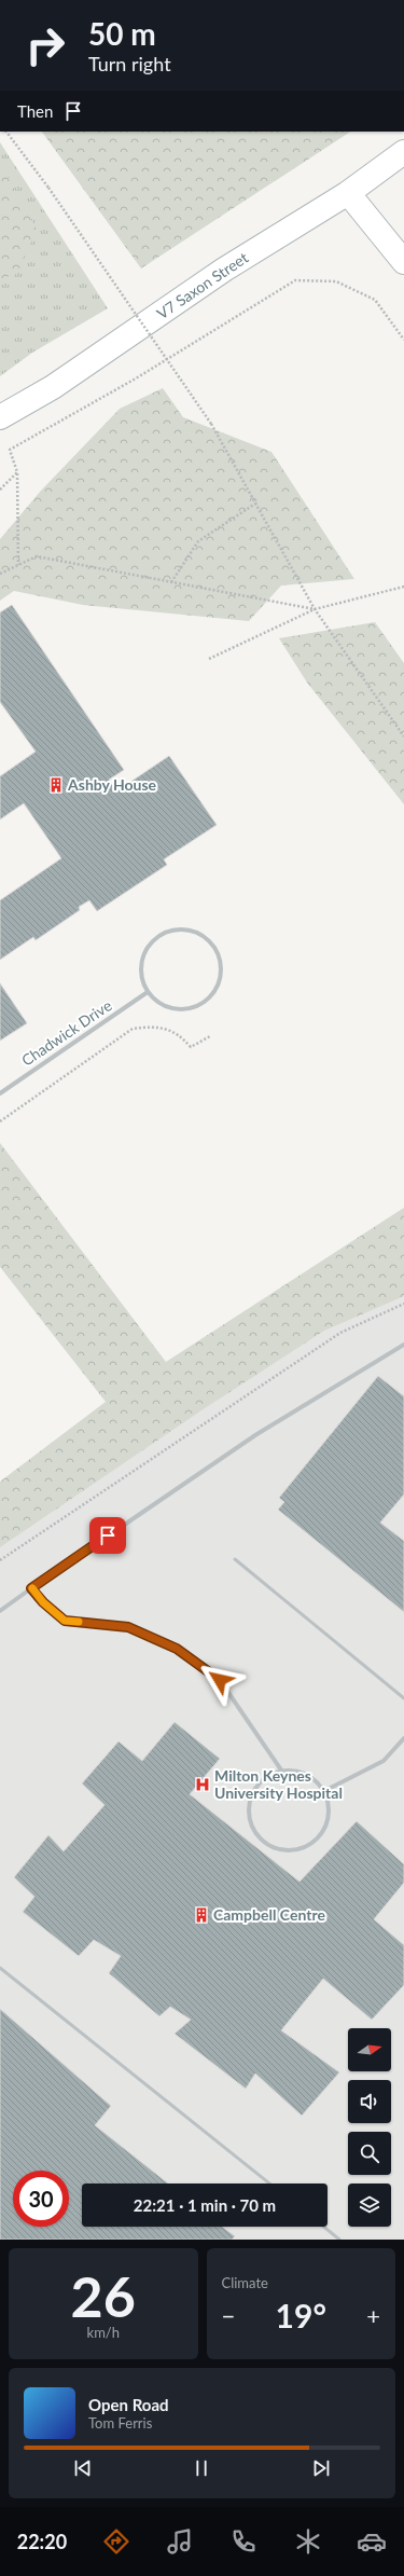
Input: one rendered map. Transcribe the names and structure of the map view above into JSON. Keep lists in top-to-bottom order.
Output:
{
  "streets": {
    "street": ["V7 Saxon Street", "Chadwick Drive"]
  },
  "places": {
    "building": ["Ashby House", "Campbell Centre"],
    "hospital": ["Milton Keynes University Hospital"]
  },
  "north": "right",
  "page": {
    "turn": ["50 m", "Turn right"],
    "then": "Then",
    "limit": "30",
    "trip": "22:21 · 1 min · 70 m",
    "tile": [
      ["26", "km/h"],
      "Climate"
    ],
    "heat": ["−", "19°", "+"],
    "song": ["Open Road", "Tom Ferris"],
    "tabs": "22:20"
  }
}
